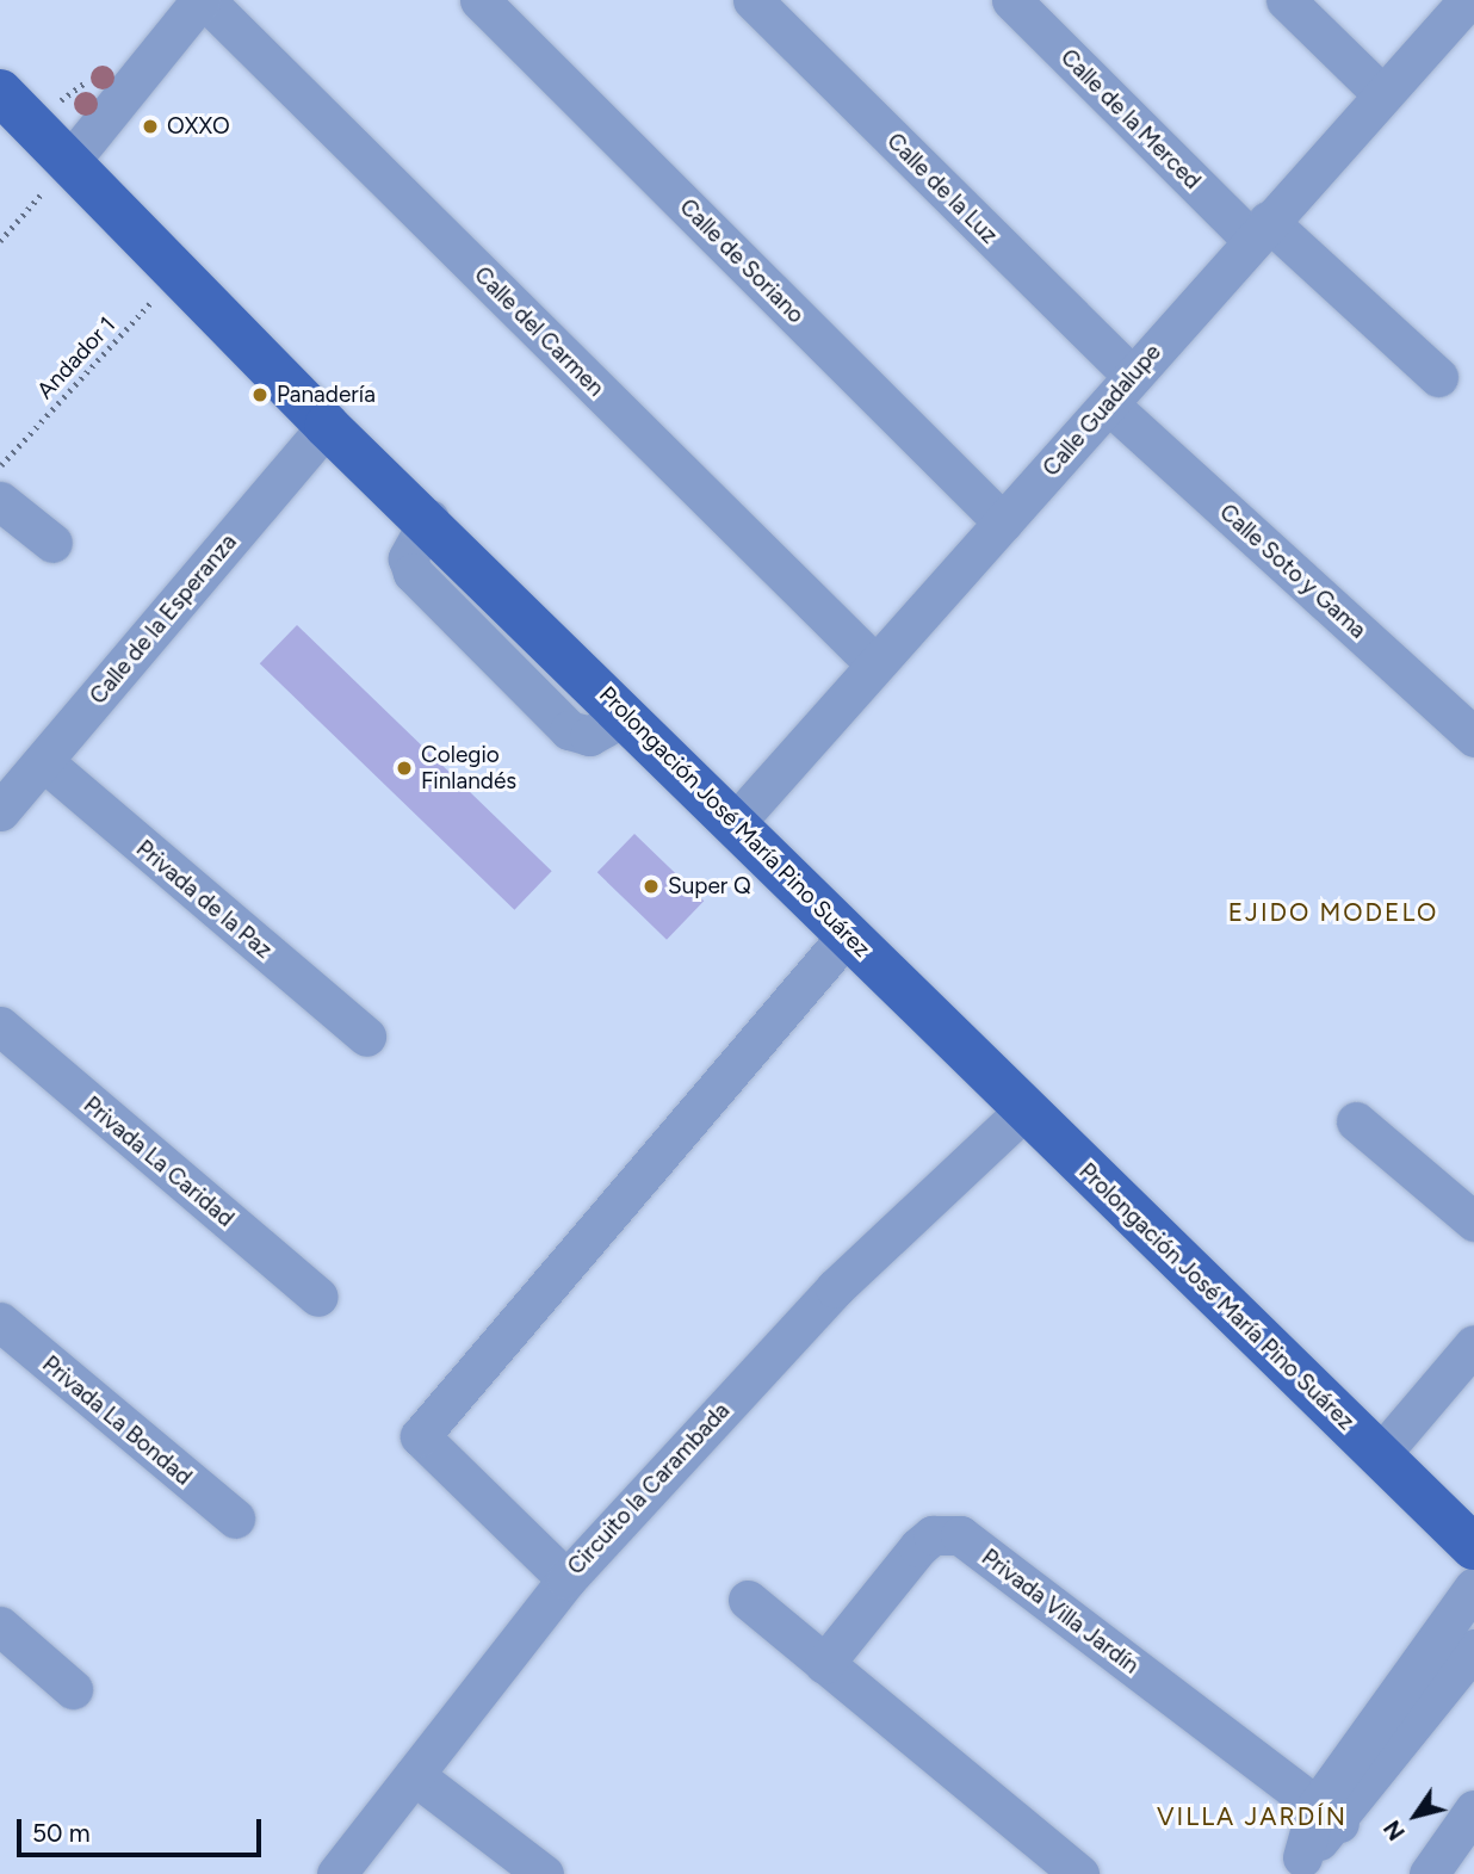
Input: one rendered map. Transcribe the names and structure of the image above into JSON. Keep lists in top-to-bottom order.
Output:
{
  "streets": {
    "main road": ["Prolongación José María Pino Suárez"],
    "street": [
      "Calle de la Merced",
      "Calle de la Luz",
      "Calle de Soriano",
      "Calle del Carmen",
      "Calle Guadalupe",
      "Calle Soto y Gama",
      "Calle de la Esperanza",
      "Privada de la Paz",
      "Privada La Caridad",
      "Privada La Bondad",
      "Circuito la Carambada",
      "Privada Villa Jardín"
    ],
    "path": ["Andador 1"]
  },
  "crossings": [
    ["Calle de la Merced", "Calle Guadalupe"],
    ["Calle de la Luz", "Calle Guadalupe"],
    ["Calle de la Luz", "Calle Soto y Gama"],
    ["Calle de Soriano", "Calle Guadalupe"],
    ["Calle del Carmen", "Calle Guadalupe"],
    ["Andador 1", "Prolongación José María Pino Suárez"],
    ["Calle Guadalupe", "Calle Soto y Gama"],
    ["Calle Guadalupe", "Prolongación José María Pino Suárez"],
    ["Calle de la Esperanza", "Prolongación José María Pino Suárez"],
    ["Calle de la Esperanza", "Privada de la Paz"],
    ["Prolongación José María Pino Suárez", "Circuito la Carambada"]
  ],
  "districts": ["EJIDO MODELO", "VILLA JARDÍN"],
  "places": [
    "OXXO",
    "Panadería",
    "Colegio Finlandés",
    "Super Q"
  ],
  "scale_bar": "50 m",
  "north": "bottom left"
}
